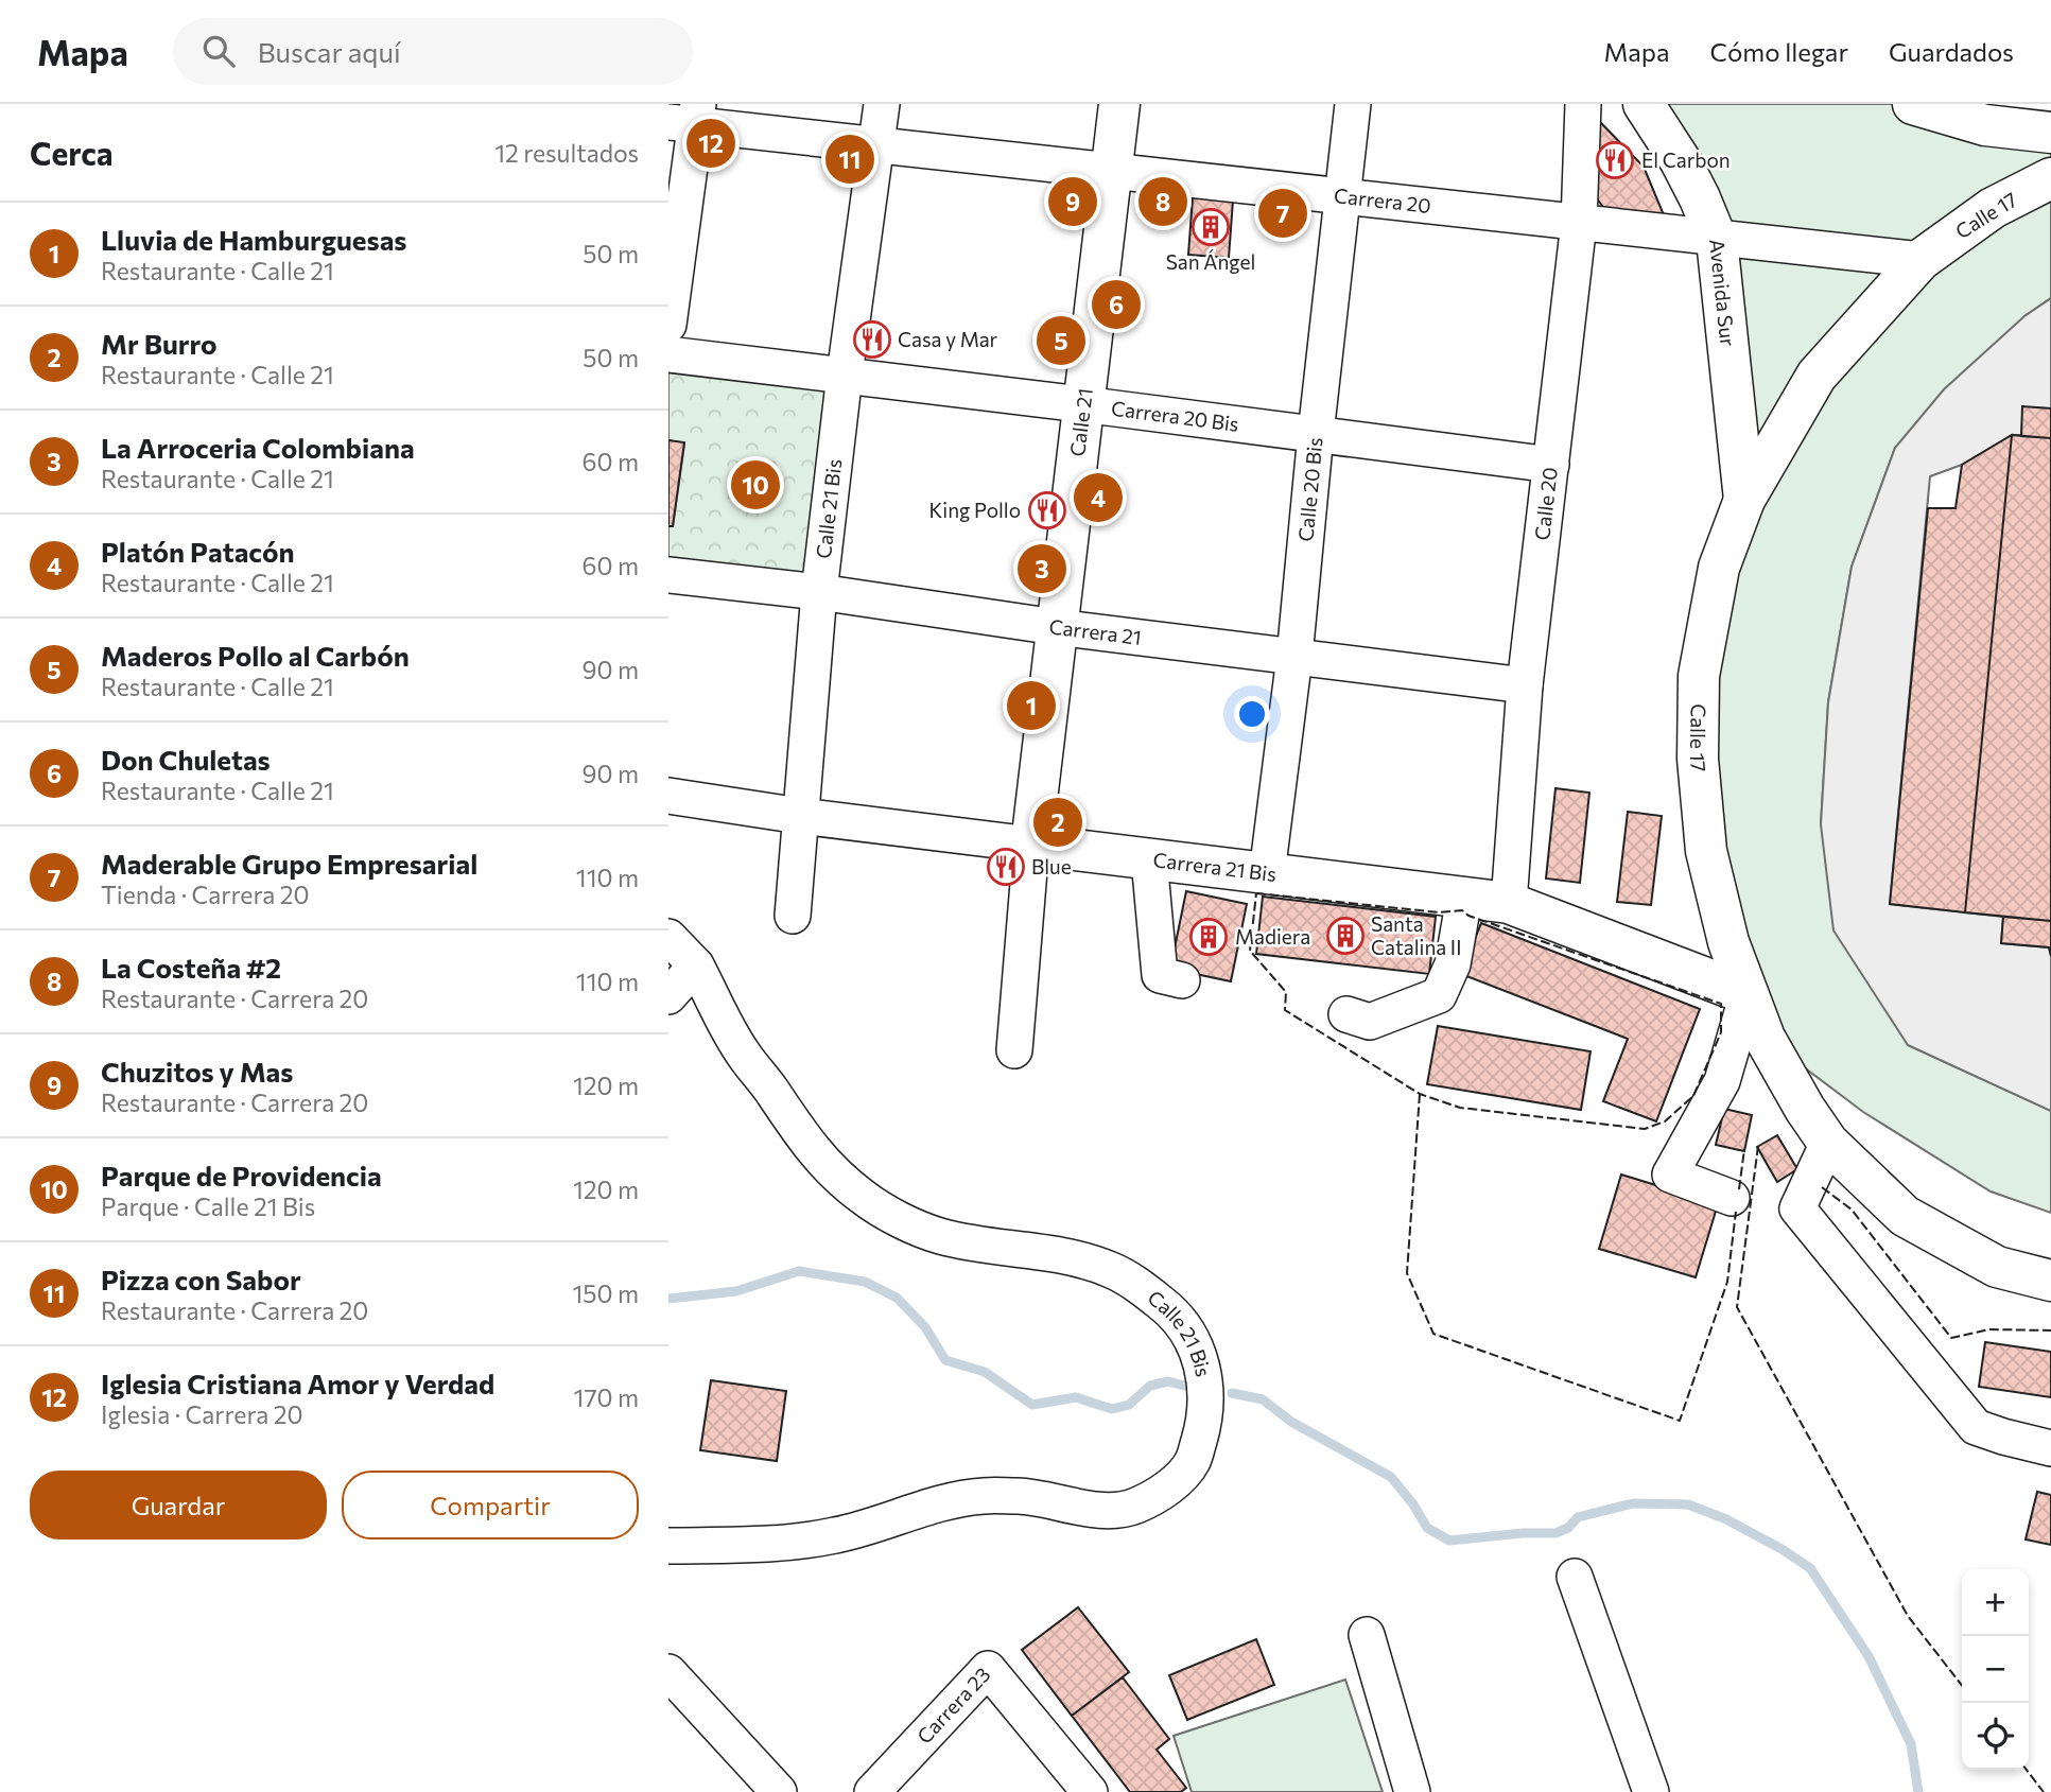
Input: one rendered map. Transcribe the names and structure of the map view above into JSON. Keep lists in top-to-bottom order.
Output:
{
  "streets": {
    "main road": [
      "Calle 17",
      "Avenida Sur",
      "Calle 21",
      "Carrera 21 Bis"
    ],
    "street": [
      "Carrera 20",
      "Carrera 20 Bis",
      "Calle 20 Bis",
      "Calle 20",
      "Calle 21 Bis",
      "Carrera 21",
      "Carrera 23"
    ]
  },
  "crossings": [
    ["Carrera 20", "Calle 17"],
    ["Carrera 20", "Avenida Sur"],
    ["Carrera 20", "Calle 21"],
    ["Carrera 20", "Calle 20 Bis"],
    ["Carrera 20", "Calle 20"],
    ["Carrera 20", "Calle 21 Bis"],
    ["Calle 17", "Avenida Sur"],
    ["Calle 17", "Carrera 21 Bis"],
    ["Carrera 20 Bis", "Calle 21"],
    ["Carrera 20 Bis", "Calle 20 Bis"],
    ["Carrera 20 Bis", "Calle 20"],
    ["Carrera 20 Bis", "Calle 21 Bis"],
    ["Calle 21", "Carrera 21"],
    ["Calle 21", "Carrera 21 Bis"],
    ["Calle 20 Bis", "Carrera 21"],
    ["Calle 20 Bis", "Carrera 21 Bis"],
    ["Calle 20", "Carrera 21"],
    ["Calle 20", "Carrera 21 Bis"],
    ["Calle 21 Bis", "Carrera 21"],
    ["Calle 21 Bis", "Carrera 21 Bis"]
  ],
  "places": {
    "restaurant": [
      "El Carbon",
      "Casa y Mar",
      "King Pollo",
      "Blue"
    ],
    "building": ["San Ángel", "Santa Catalina II", "Madiera"]
  },
  "page": {
    "header": "Mapa",
    "search": "Buscar aquí",
    "nav": ["Mapa", "Cómo llegar", "Guardados"],
    "heading": ["Cerca", "12 resultados"],
    "pins": [
      "12",
      "11",
      "8",
      "9",
      "7",
      "6",
      "5",
      "10",
      "4",
      "3",
      "1",
      "2"
    ],
    "list": [
      {
        "mark": "1",
        "name": "Lluvia de Hamburguesas",
        "note": "Restaurante · Calle 21",
        "value": "50 m"
      },
      {
        "mark": "2",
        "name": "Mr Burro",
        "note": "Restaurante · Calle 21",
        "value": "50 m"
      },
      {
        "mark": "3",
        "name": "La Arroceria Colombiana",
        "note": "Restaurante · Calle 21",
        "value": "60 m"
      },
      {
        "mark": "4",
        "name": "Platón Patacón",
        "note": "Restaurante · Calle 21",
        "value": "60 m"
      },
      {
        "mark": "5",
        "name": "Maderos Pollo al Carbón",
        "note": "Restaurante · Calle 21",
        "value": "90 m"
      },
      {
        "mark": "6",
        "name": "Don Chuletas",
        "note": "Restaurante · Calle 21",
        "value": "90 m"
      },
      {
        "mark": "7",
        "name": "Maderable Grupo Empresarial",
        "note": "Tienda · Carrera 20",
        "value": "110 m"
      },
      {
        "mark": "8",
        "name": "La Costeña #2",
        "note": "Restaurante · Carrera 20",
        "value": "110 m"
      },
      {
        "mark": "9",
        "name": "Chuzitos y Mas",
        "note": "Restaurante · Carrera 20",
        "value": "120 m"
      },
      {
        "mark": "10",
        "name": "Parque de Providencia",
        "note": "Parque · Calle 21 Bis",
        "value": "120 m"
      },
      {
        "mark": "11",
        "name": "Pizza con Sabor",
        "note": "Restaurante · Carrera 20",
        "value": "150 m"
      },
      {
        "mark": "12",
        "name": "Iglesia Cristiana Amor y Verdad",
        "note": "Iglesia · Carrera 20",
        "value": "170 m"
      }
    ],
    "buttons": ["Guardar", "Compartir"],
    "map_buttons": ["+", "−"]
  }
}
